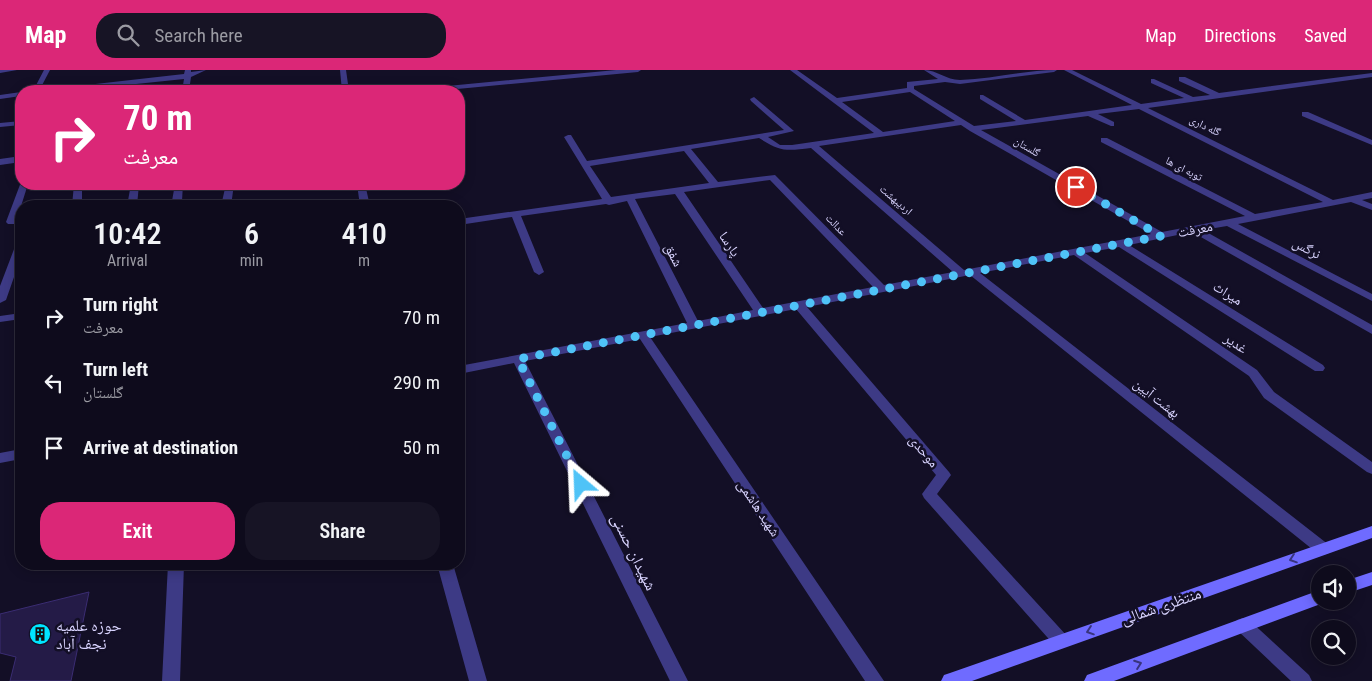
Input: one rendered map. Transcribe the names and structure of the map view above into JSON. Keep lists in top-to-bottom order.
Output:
{
  "streets": {
    "main road": ["منتظری شمالی"],
    "street": [
      "گله داری",
      "گلستان",
      "توبه ای ها",
      "اردیبهشت",
      "عدالت",
      "معرفت",
      "پارسا",
      "نرگس",
      "شفق",
      "میراث",
      "غدیر",
      "بهشت آیین",
      "موحدی",
      "شهید هاشمی",
      "شهیدان حسنی"
    ]
  },
  "crossings": [
    ["گله داری", "معرفت"],
    ["گلستان", "معرفت"],
    ["توبه ای ها", "معرفت"],
    ["اردیبهشت", "معرفت"],
    ["اردیبهشت", "بهشت آیین"],
    ["عدالت", "معرفت"],
    ["معرفت", "پارسا"],
    ["معرفت", "نرگس"],
    ["معرفت", "شفق"],
    ["معرفت", "میراث"],
    ["معرفت", "غدیر"],
    ["معرفت", "بهشت آیین"],
    ["معرفت", "موحدی"],
    ["معرفت", "شهید هاشمی"],
    ["معرفت", "شهیدان حسنی"],
    ["بهشت آیین", "منتظری شمالی"],
    ["موحدی", "منتظری شمالی"]
  ],
  "places": {
    "building": ["حوزه علمیه نجف آباد"]
  },
  "page": {
    "header": "Map",
    "search": "Search here",
    "nav": ["Map", "Directions", "Saved"],
    "turn": ["70 m", "معرفت"],
    "eta": [
      "10:42",
      "Arrival",
      "6",
      "min",
      "410",
      "m"
    ],
    "list": [
      {
        "name": "Turn right",
        "note": "معرفت",
        "value": "70 m"
      },
      {
        "name": "Turn left",
        "note": "گلستان",
        "value": "290 m"
      },
      {
        "name": "Arrive at destination",
        "value": "50 m"
      }
    ],
    "buttons": ["Exit", "Share"]
  }
}
